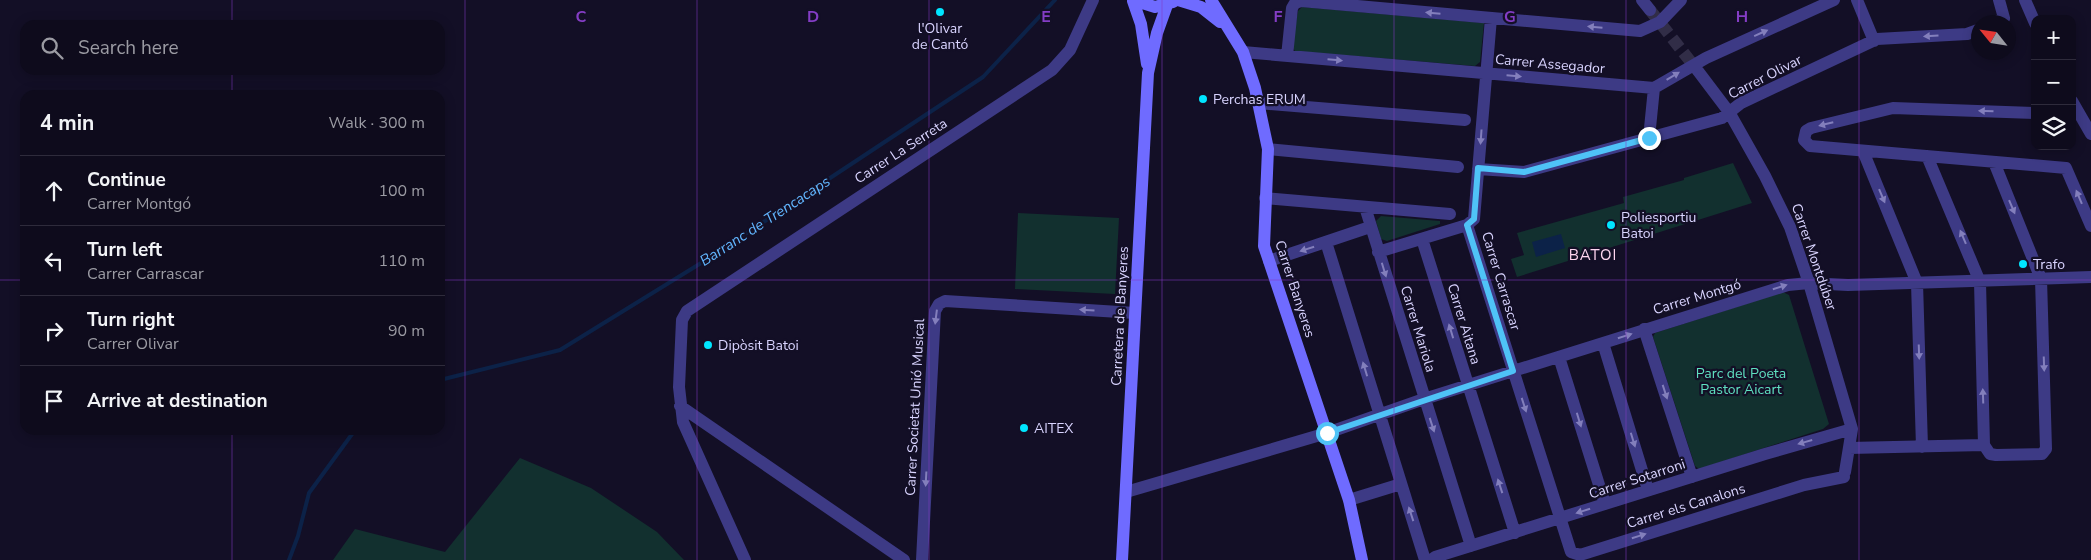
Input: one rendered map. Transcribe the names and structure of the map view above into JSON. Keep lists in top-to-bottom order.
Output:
{
  "streets": {
    "main road": ["Carrer Banyeres", "Carretera de Banyeres"],
    "street": [
      "Carrer Assegador",
      "Carrer Olivar",
      "Carrer La Serreta",
      "Carrer Montdúber",
      "Carrer Carrascar",
      "Carrer Montgó",
      "Carrer Aitana",
      "Carrer Mariola",
      "Carrer Societat Unió Musical",
      "Carrer Sotarroni",
      "Carrer els Canalons"
    ]
  },
  "crossings": [
    ["Carrer Assegador", "Carrer Carrascar"],
    ["Carrer Assegador", "Carrer Banyeres"],
    ["Carrer Olivar", "Carrer Montdúber"],
    ["Carrer Olivar", "Carrer Carrascar"],
    ["Carrer Montdúber", "Carrer Montgó"],
    ["Carrer Montdúber", "Carrer Sotarroni"],
    ["Carrer Montdúber", "Carrer els Canalons"],
    ["Carrer Carrascar", "Carrer Montgó"],
    ["Carrer Carrascar", "Carrer Sotarroni"],
    ["Carrer Carrascar", "Carrer els Canalons"],
    ["Carrer Banyeres", "Carrer Montgó"],
    ["Carrer Banyeres", "Carretera de Banyeres"],
    ["Carrer Montgó", "Carretera de Banyeres"],
    ["Carrer Montgó", "Carrer Aitana"],
    ["Carrer Montgó", "Carrer Mariola"],
    ["Carretera de Banyeres", "Carrer Societat Unió Musical"],
    ["Carrer Aitana", "Carrer Sotarroni"],
    ["Carrer Mariola", "Carrer Sotarroni"],
    ["Carrer Sotarroni", "Carrer els Canalons"]
  ],
  "one_way": ["Carrer Sotarroni", "Carrer els Canalons"],
  "districts": ["BATOI"],
  "water": ["Barranc de Trencacaps"],
  "parks": ["Parc del Poeta Pastor Aicart"],
  "places": [
    "l'Olivar de Cantó",
    "Perchas ERUM",
    "Poliesportiu Batoi",
    "Trafo",
    "Dipòsit Batoi",
    "AITEX"
  ],
  "north": "top left",
  "page": {
    "map_buttons": ["+", "−"],
    "search": "Search here",
    "heading": ["4 min", "Walk · 300 m"],
    "list": [
      ["Continue", "Carrer Montgó", "100 m"],
      ["Turn left", "Carrer Carrascar", "110 m"],
      ["Turn right", "Carrer Olivar", "90 m"],
      "Arrive at destination"
    ]
  },
  "grid": {
    "columns": [
      "C",
      "D",
      "E",
      "F",
      "G",
      "H"
    ]
  }
}
